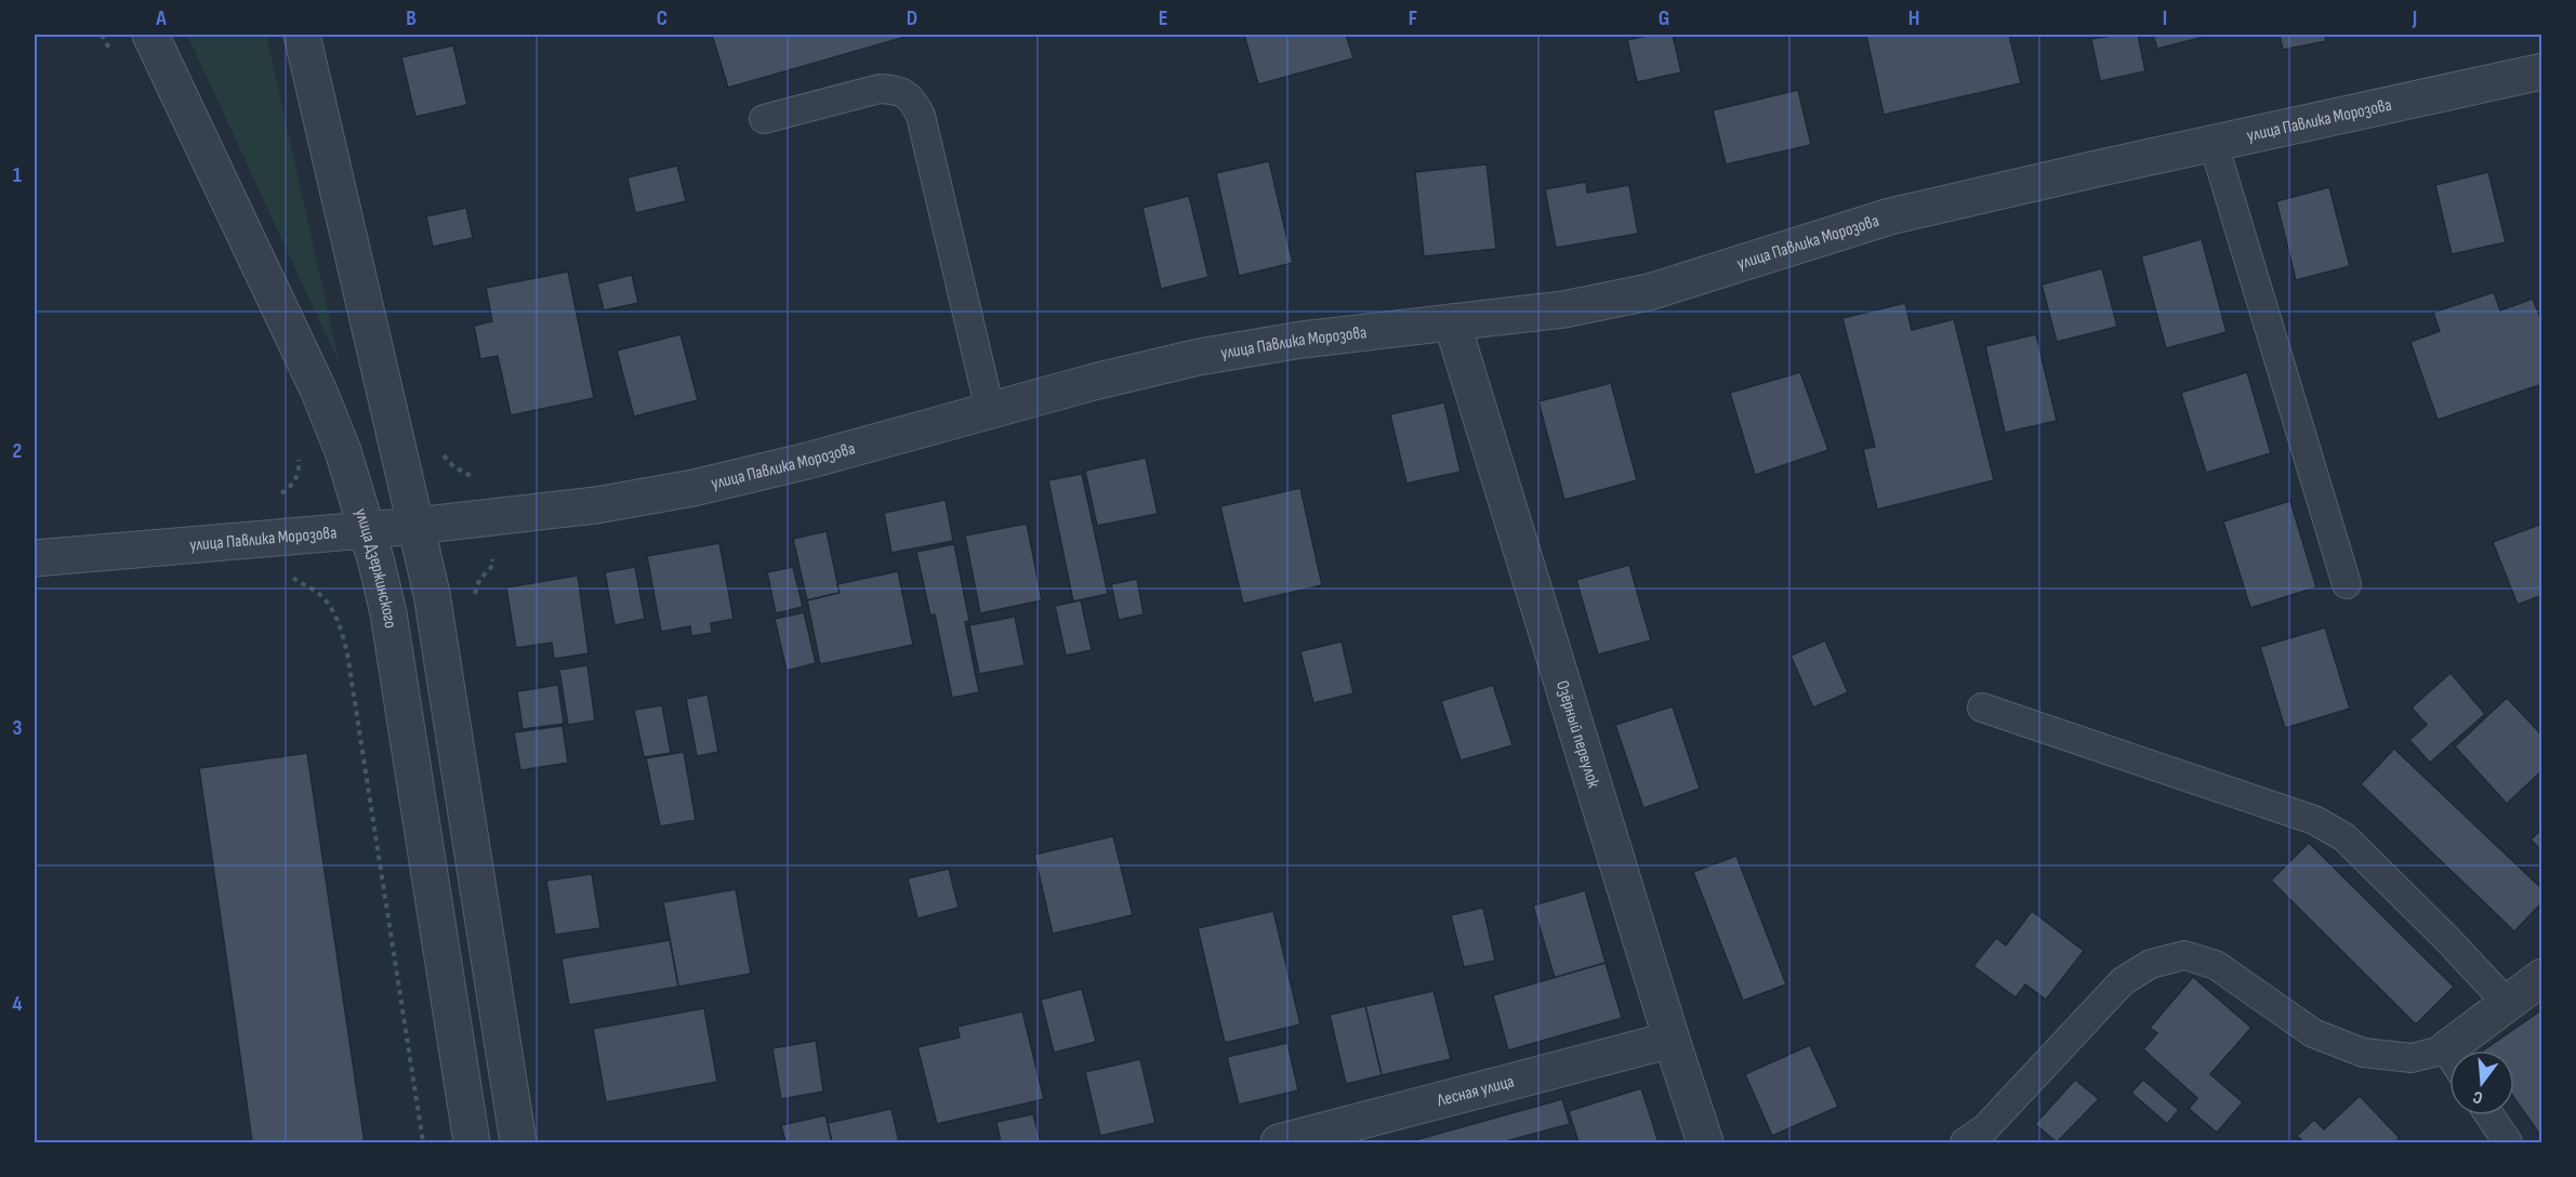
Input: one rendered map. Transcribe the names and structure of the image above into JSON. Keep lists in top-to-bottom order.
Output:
{
  "streets": {
    "street": [
      "улица Павлика Морозова",
      "улица Дзержинского",
      "Озёрный переулок",
      "Лесная улица"
    ]
  },
  "crossings": [
    ["улица Павлика Морозова", "улица Дзержинского"],
    ["улица Павлика Морозова", "Озёрный переулок"],
    ["Озёрный переулок", "Лесная улица"]
  ],
  "north": "bottom",
  "grid": {
    "columns": [
      "A",
      "B",
      "C",
      "D",
      "E",
      "F",
      "G",
      "H",
      "I",
      "J"
    ],
    "rows": [
      "1",
      "2",
      "3",
      "4"
    ]
  }
}
